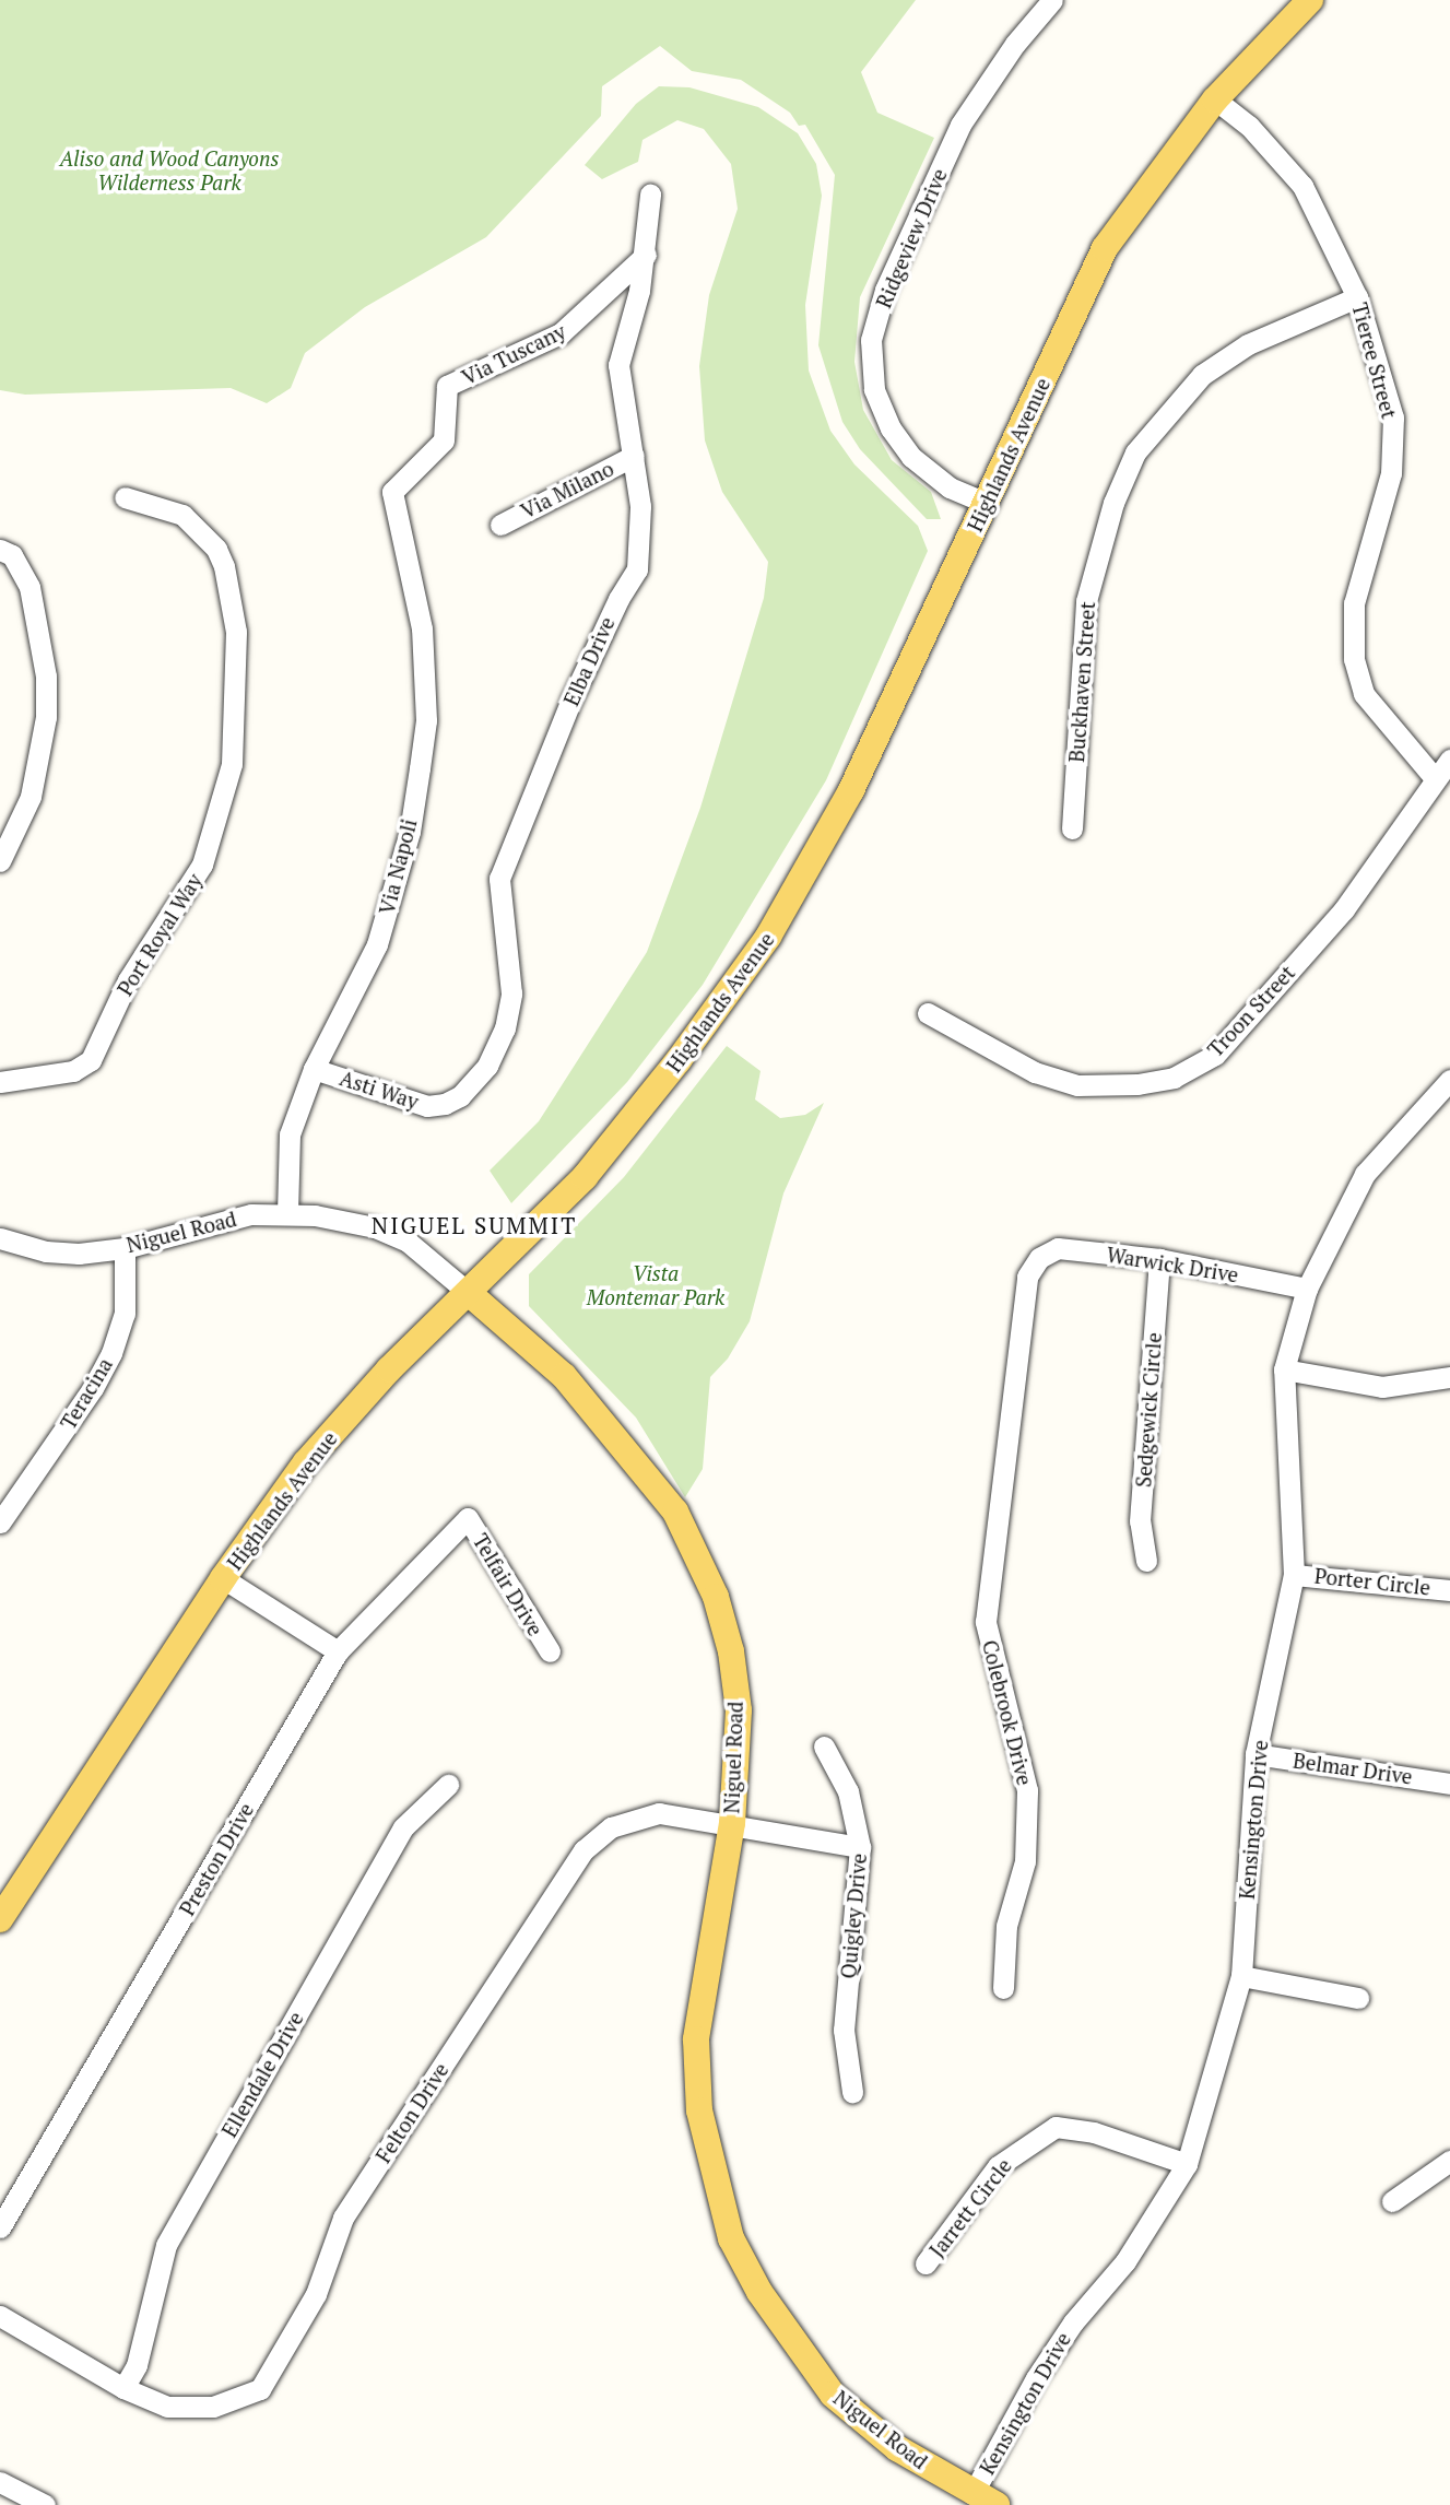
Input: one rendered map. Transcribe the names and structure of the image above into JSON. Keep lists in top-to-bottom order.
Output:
{
  "streets": {
    "main road": ["Highlands Avenue", "Niguel Road"],
    "street": [
      "Ridgeview Drive",
      "Via Tuscany",
      "Tieree Street",
      "Via Milano",
      "Elba Drive",
      "Buckhaven Street",
      "Via Napoli",
      "Port Royal Way",
      "Troon Street",
      "Asti Way",
      "Warwick Drive",
      "Teracina",
      "Sedgewick Circle",
      "Porter Circle",
      "Telfair Drive",
      "Colebrook Drive",
      "Belmar Drive",
      "Kensington Drive",
      "Preston Drive",
      "Quigley Drive",
      "Ellendale Drive",
      "Felton Drive",
      "Jarrett Circle"
    ]
  },
  "crossings": [
    ["Ridgeview Drive", "Highlands Avenue"],
    ["Via Tuscany", "Elba Drive"],
    ["Via Tuscany", "Via Napoli"],
    ["Tieree Street", "Highlands Avenue"],
    ["Tieree Street", "Buckhaven Street"],
    ["Tieree Street", "Troon Street"],
    ["Highlands Avenue", "Niguel Road"],
    ["Via Milano", "Elba Drive"],
    ["Elba Drive", "Asti Way"],
    ["Via Napoli", "Asti Way"],
    ["Via Napoli", "Niguel Road"],
    ["Niguel Road", "Teracina"],
    ["Niguel Road", "Kensington Drive"],
    ["Niguel Road", "Felton Drive"],
    ["Warwick Drive", "Sedgewick Circle"],
    ["Warwick Drive", "Colebrook Drive"],
    ["Warwick Drive", "Kensington Drive"],
    ["Porter Circle", "Kensington Drive"],
    ["Telfair Drive", "Preston Drive"],
    ["Belmar Drive", "Kensington Drive"],
    ["Kensington Drive", "Jarrett Circle"],
    ["Quigley Drive", "Felton Drive"],
    ["Ellendale Drive", "Felton Drive"]
  ],
  "districts": ["NIGUEL SUMMIT"],
  "parks": ["Aliso and Wood Canyons Wilderness Park", "Vista Montemar Park"]
}
